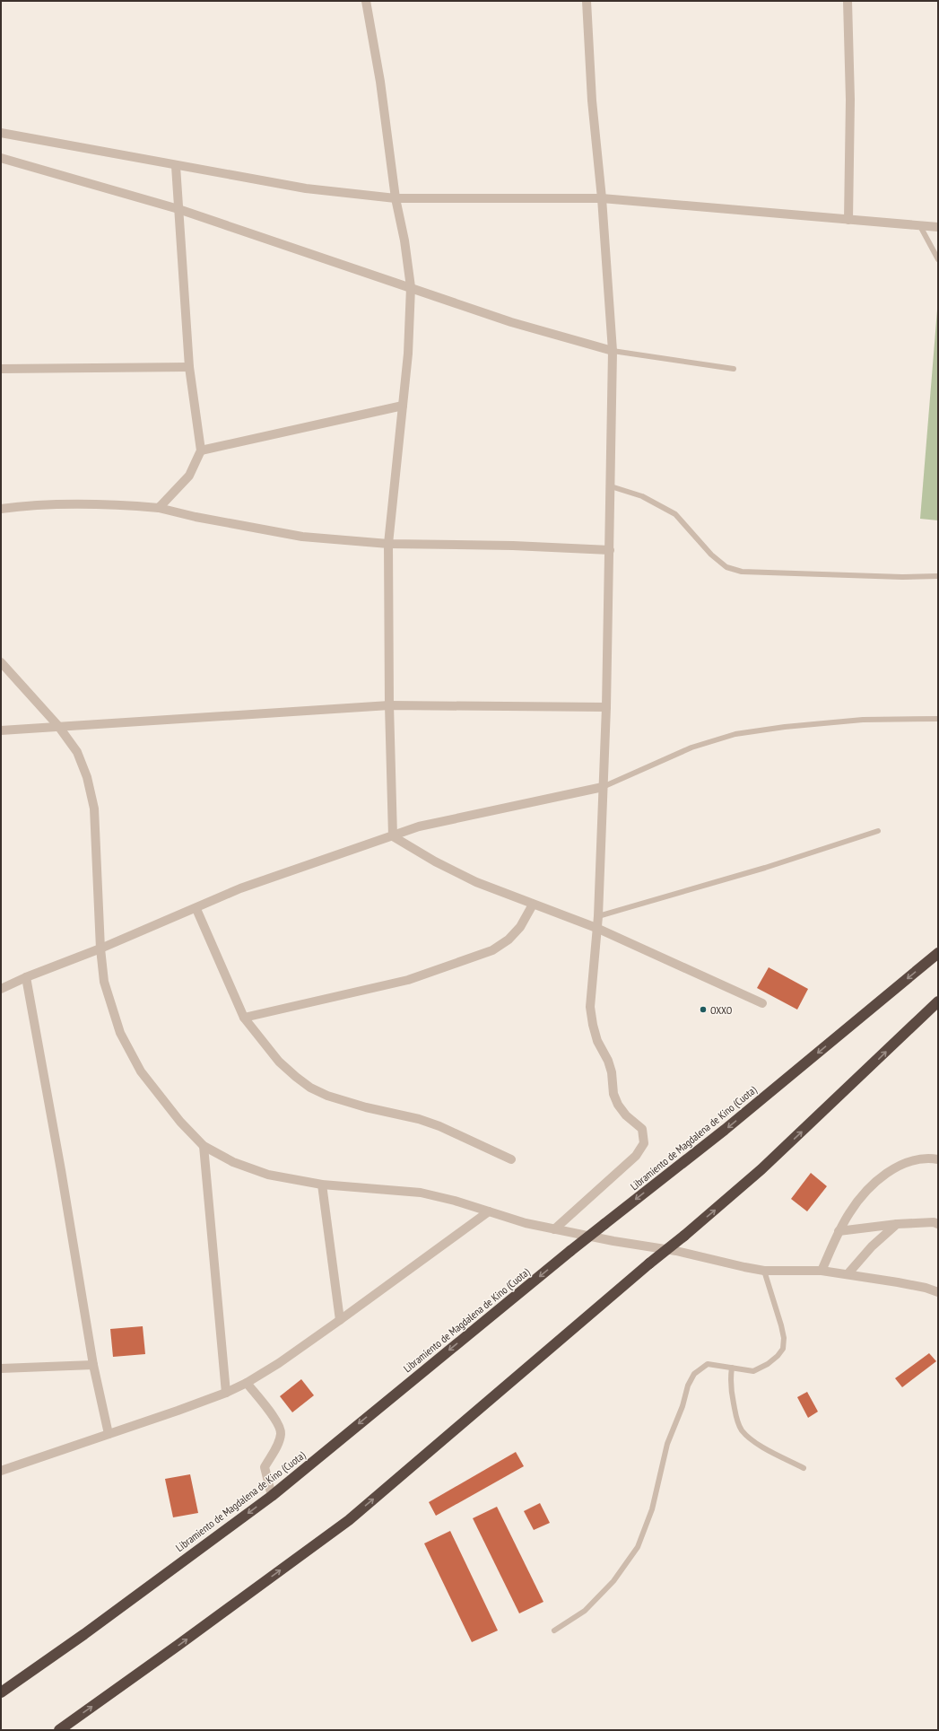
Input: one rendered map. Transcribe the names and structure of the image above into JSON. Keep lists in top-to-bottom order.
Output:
{
  "streets": {
    "highway": ["Libramiento de Magdalena de Kino (Cuota)"]
  },
  "places": ["OXXO"]
}
